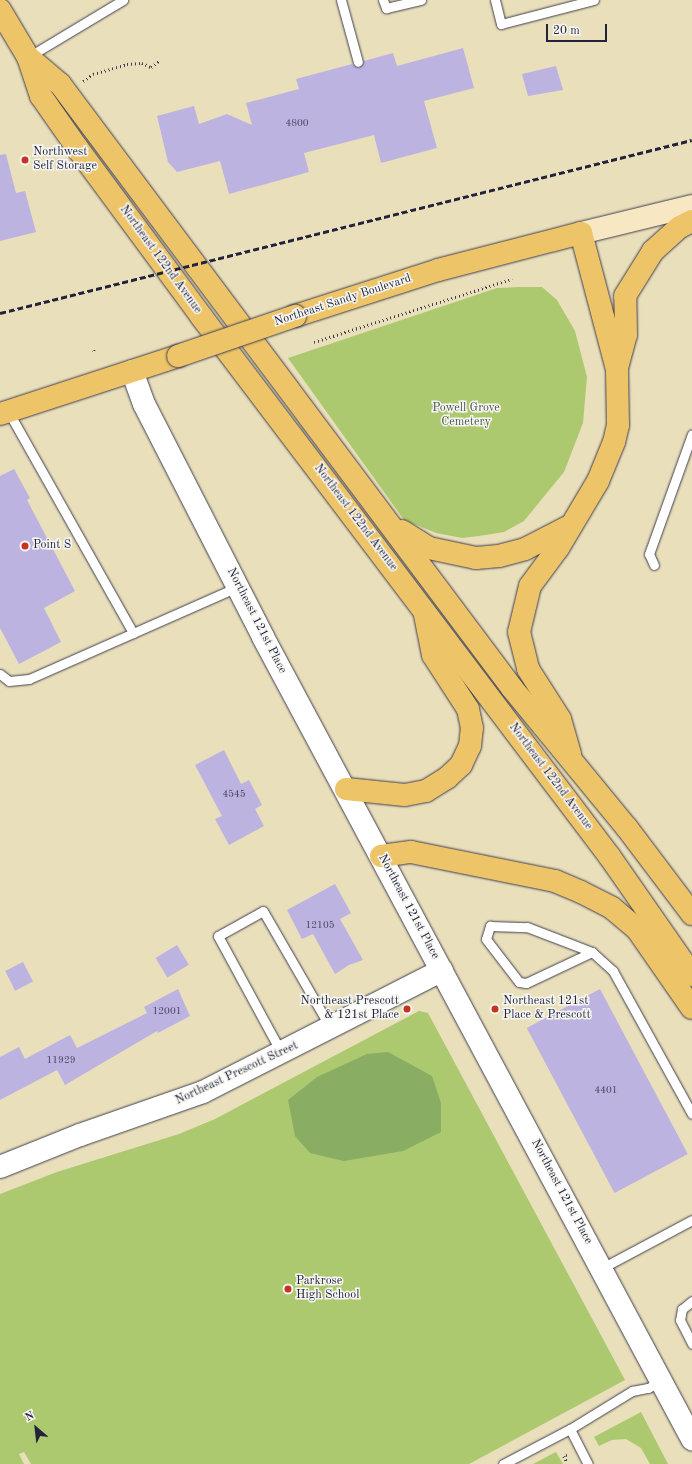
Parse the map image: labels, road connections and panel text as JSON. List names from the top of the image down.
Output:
{
  "streets": {
    "main road": ["Northeast 122nd Avenue", "Northeast Sandy Boulevard"],
    "street": ["Northeast 121st Place", "Northeast Prescott Street"]
  },
  "crossings": [
    ["Northeast Sandy Boulevard", "Northeast 121st Place"],
    ["Northeast 121st Place", "Northeast Prescott Street"]
  ],
  "parks": ["Powell Grove Cemetery"],
  "places": [
    "Northwest Self Storage",
    "Point S",
    "Northeast Prescott & 121st Place",
    "Northeast 121st Place & Prescott",
    "Parkrose High School"
  ],
  "house_numbers": [
    "4800",
    "4545",
    "12105",
    "12001",
    "11929",
    "4401"
  ],
  "scale_bar": "20 m",
  "north": "top left"
}
